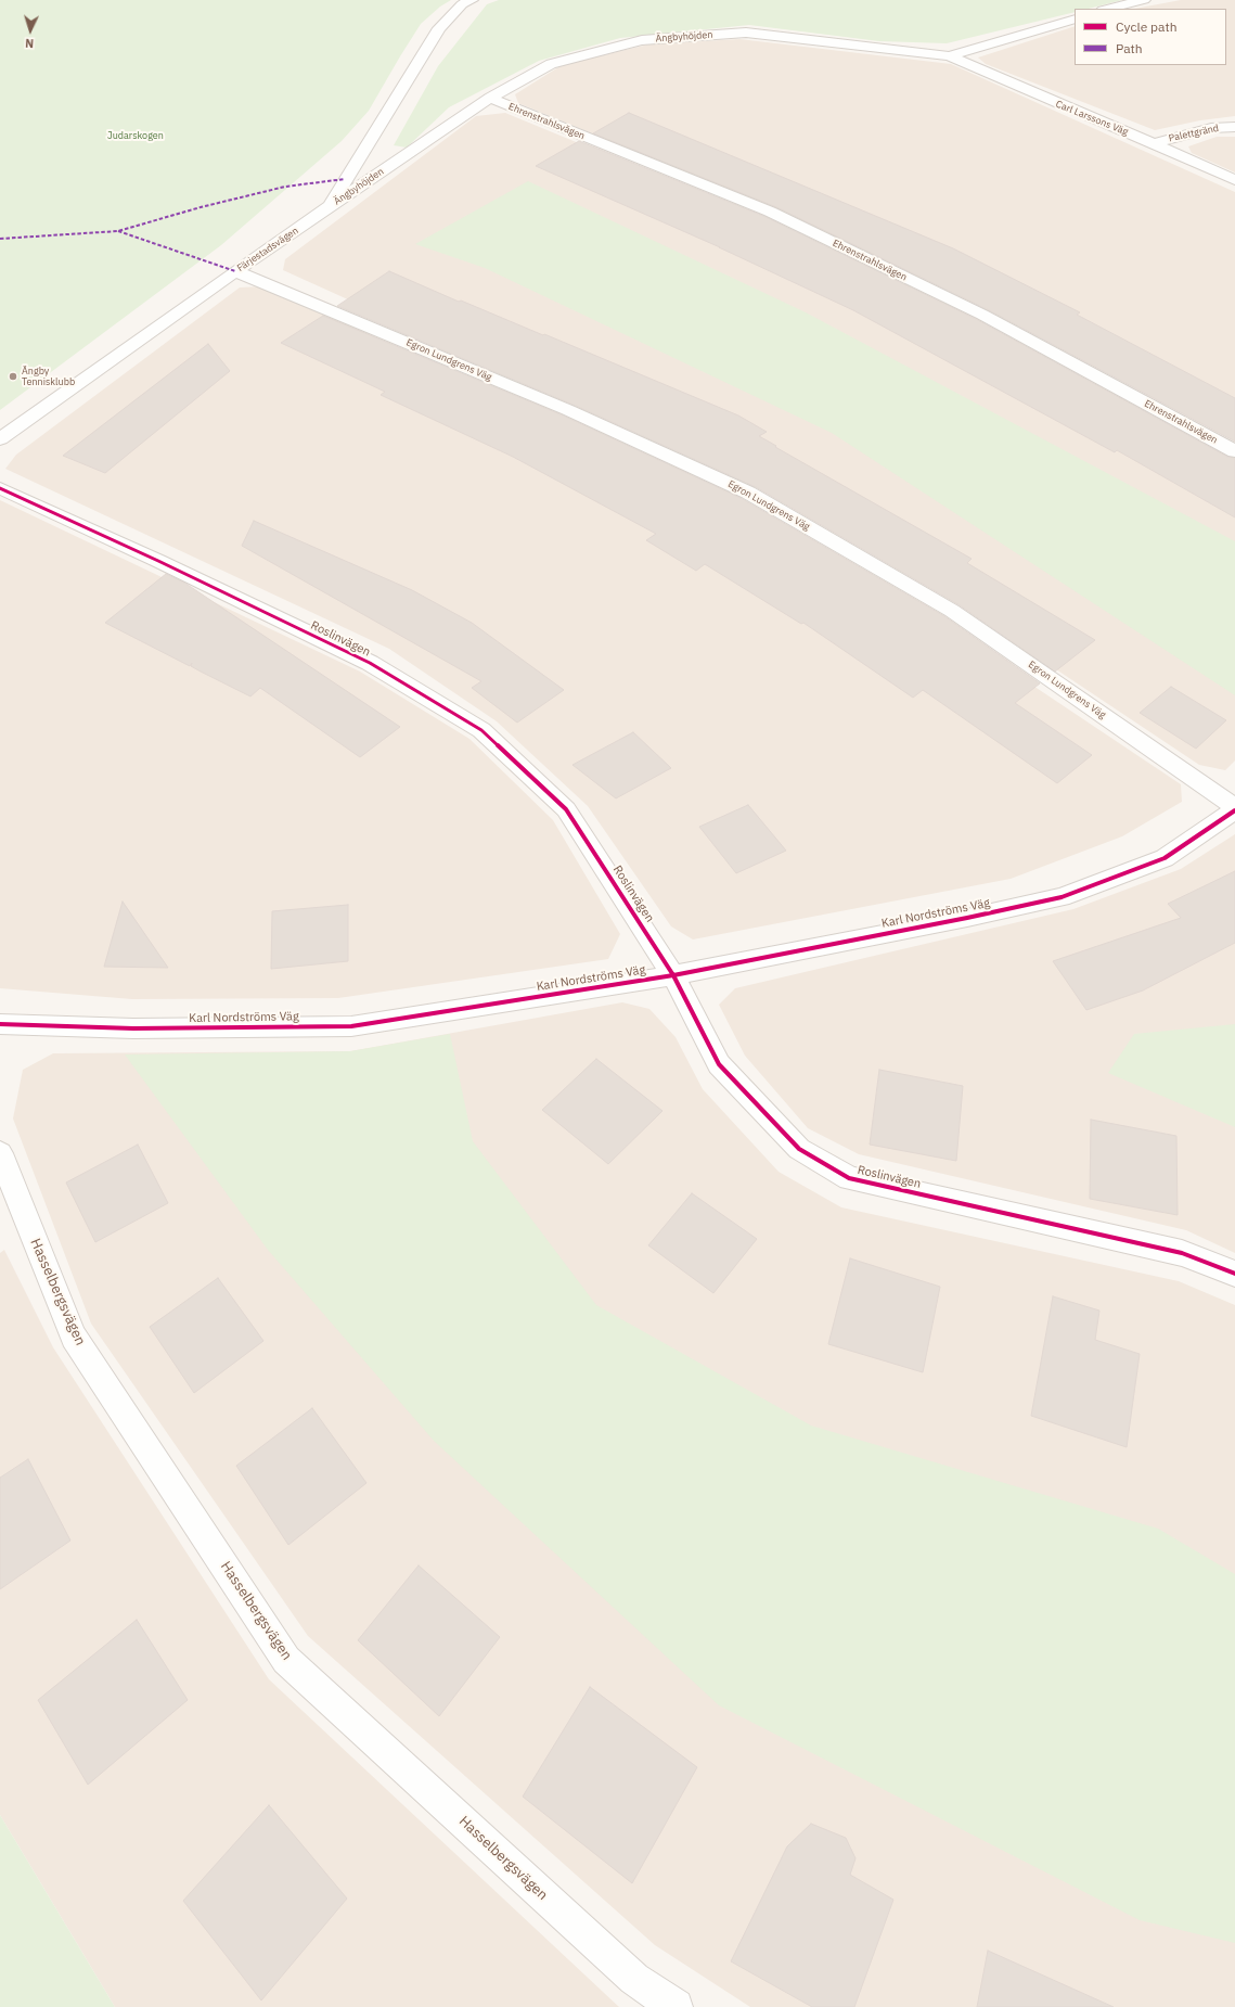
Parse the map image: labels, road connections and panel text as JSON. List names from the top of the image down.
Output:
{
  "streets": {
    "street": [
      "Ängbyhöjden",
      "Carl Larssons Väg",
      "Ehrenstrahlsvägen",
      "Palettgränd",
      "Färjestadsvägen",
      "Egron Lundgrens Väg",
      "Roslinvägen",
      "Karl Nordströms Väg",
      "Hasselbergsvägen"
    ]
  },
  "crossings": [
    ["Ängbyhöjden", "Carl Larssons Väg"],
    ["Ängbyhöjden", "Ehrenstrahlsvägen"],
    ["Ängbyhöjden", "Färjestadsvägen"],
    ["Carl Larssons Väg", "Palettgränd"],
    ["Färjestadsvägen", "Egron Lundgrens Väg"],
    ["Roslinvägen", "Karl Nordströms Väg"]
  ],
  "parks": ["Judarskogen"],
  "places": ["Ängby Tennisklubb"],
  "legend": ["Cycle path", "Path"],
  "north": "bottom"
}
